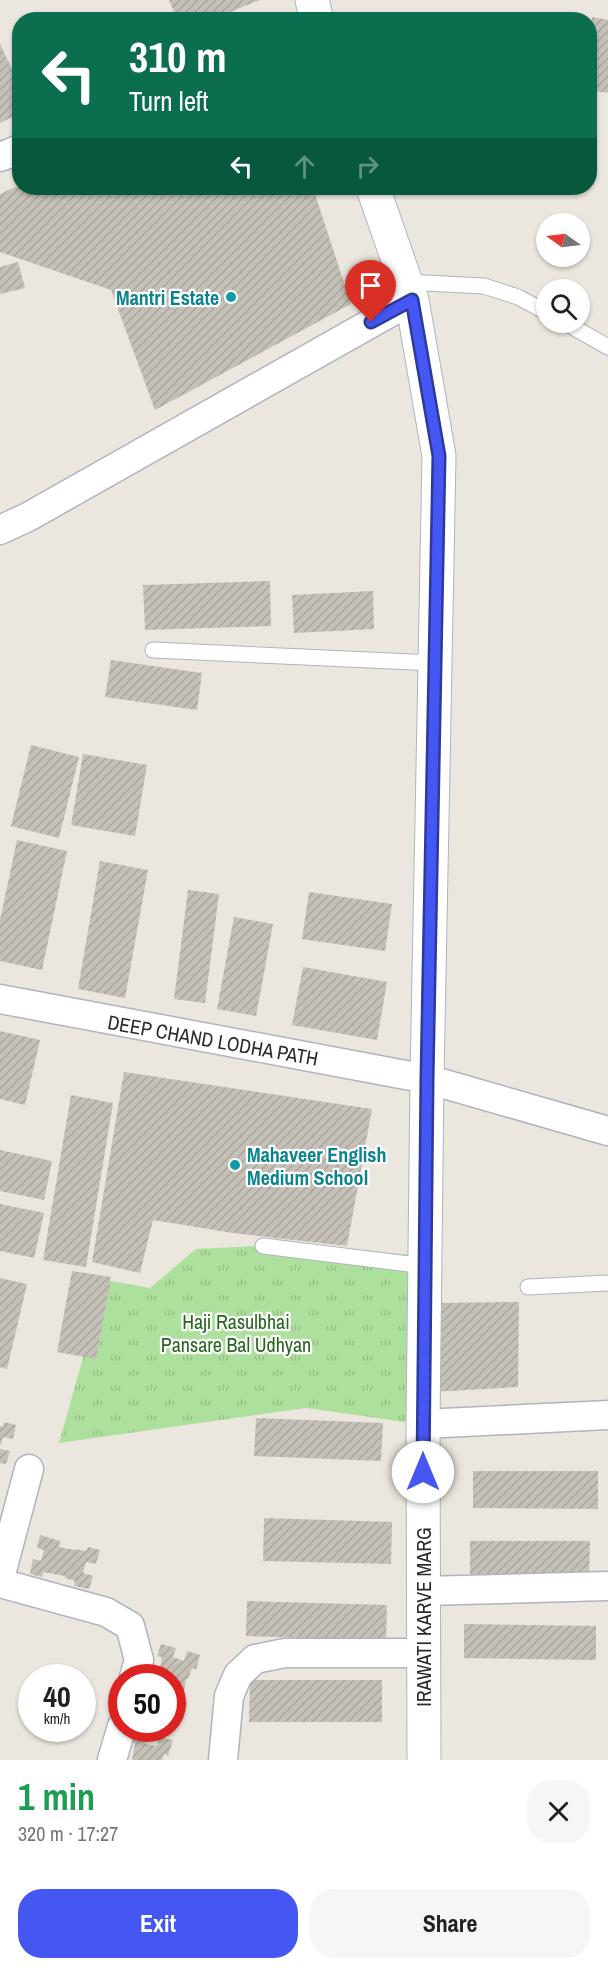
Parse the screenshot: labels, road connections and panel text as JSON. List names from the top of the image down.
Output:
{
  "streets": {
    "main road": ["IRAWATI KARVE MARG"],
    "street": ["DEEP CHAND LODHA PATH"]
  },
  "crossings": [
    ["DEEP CHAND LODHA PATH", "IRAWATI KARVE MARG"]
  ],
  "parks": ["Haji Rasulbhai Pansare Bal Udhyan"],
  "places": ["Mantri Estate", "Mahaveer English Medium School"],
  "north": "left",
  "page": {
    "turn": ["310 m", "Turn left"],
    "speed": "40 km/h",
    "limit": "50",
    "heading": ["1 min", "320 m · 17:27"],
    "buttons": ["Exit", "Share"]
  }
}
